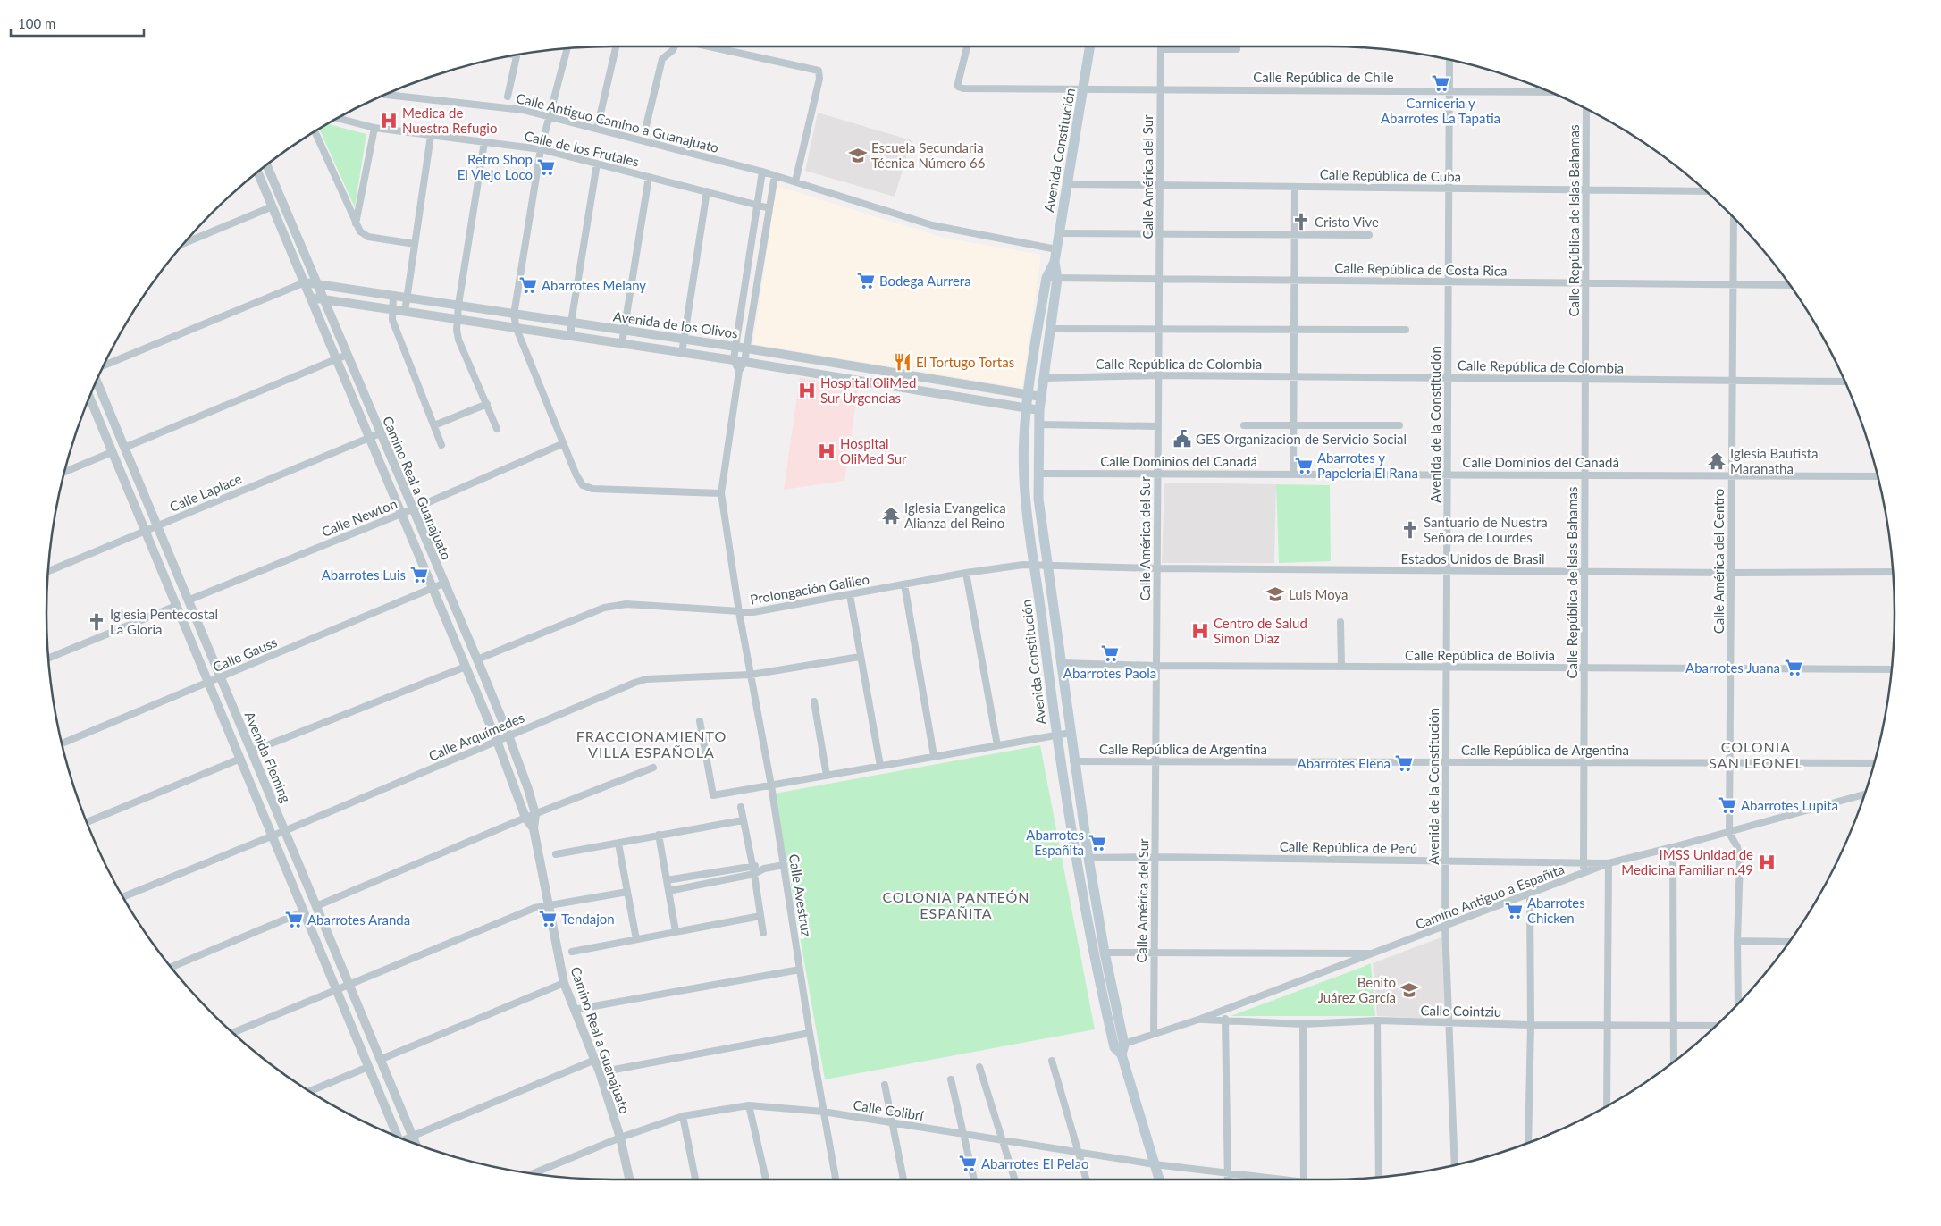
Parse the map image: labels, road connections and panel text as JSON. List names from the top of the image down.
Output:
{
  "streets": {
    "main road": ["Avenida Constitución"],
    "street": [
      "Calle República de Chile",
      "Calle Antiguo Camino a Guanajuato",
      "Calle de los Frutales",
      "Calle República de Cuba",
      "Calle América del Sur",
      "Calle República de Islas Bahamas",
      "Calle República de Costa Rica",
      "Avenida de los Olivos",
      "Calle República de Colombia",
      "Avenida de la Constitución",
      "Calle Dominios del Canadá",
      "Camino Real a Guanajuato",
      "Calle Laplace",
      "Calle Newton",
      "Estados Unidos de Brasil",
      "Calle América del Centro",
      "Prolongación Galileo",
      "Calle Gauss",
      "Calle República de Bolivia",
      "Calle Arquímedes",
      "Calle República de Argentina",
      "Avenida Fleming",
      "Calle República de Perú",
      "Calle Avestruz",
      "Camino Antiguo a Españita",
      "Calle Cointziu",
      "Calle Colibrí"
    ]
  },
  "crossings": [
    ["Calle República de Chile", "Avenida Constitución"],
    ["Calle República de Chile", "Calle América del Sur"],
    ["Calle República de Chile", "Avenida de la Constitución"],
    ["Calle Antiguo Camino a Guanajuato", "Avenida Constitución"],
    ["Avenida Constitución", "Calle República de Cuba"],
    ["Avenida Constitución", "Calle República de Costa Rica"],
    ["Avenida Constitución", "Avenida de los Olivos"],
    ["Avenida Constitución", "Calle República de Colombia"],
    ["Avenida Constitución", "Calle Dominios del Canadá"],
    ["Avenida Constitución", "Estados Unidos de Brasil"],
    ["Avenida Constitución", "Prolongación Galileo"],
    ["Avenida Constitución", "Calle República de Bolivia"],
    ["Avenida Constitución", "Calle República de Argentina"],
    ["Avenida Constitución", "Calle República de Perú"],
    ["Avenida Constitución", "Camino Antiguo a Españita"],
    ["Avenida Constitución", "Calle Colibrí"],
    ["Calle República de Cuba", "Calle América del Sur"],
    ["Calle República de Cuba", "Calle República de Islas Bahamas"],
    ["Calle República de Cuba", "Avenida de la Constitución"],
    ["Calle América del Sur", "Calle República de Costa Rica"],
    ["Calle América del Sur", "Calle República de Colombia"],
    ["Calle América del Sur", "Calle Dominios del Canadá"],
    ["Calle América del Sur", "Estados Unidos de Brasil"],
    ["Calle América del Sur", "Calle República de Bolivia"],
    ["Calle América del Sur", "Calle República de Argentina"],
    ["Calle América del Sur", "Calle República de Perú"],
    ["Calle América del Sur", "Camino Antiguo a Españita"],
    ["Calle República de Islas Bahamas", "Calle República de Costa Rica"],
    ["Calle República de Islas Bahamas", "Calle República de Colombia"],
    ["Calle República de Islas Bahamas", "Calle Dominios del Canadá"],
    ["Calle República de Islas Bahamas", "Estados Unidos de Brasil"],
    ["Calle República de Islas Bahamas", "Calle República de Bolivia"],
    ["Calle República de Islas Bahamas", "Calle República de Argentina"],
    ["Calle República de Islas Bahamas", "Calle República de Perú"],
    ["Calle República de Islas Bahamas", "Camino Antiguo a Españita"],
    ["Calle República de Costa Rica", "Avenida de la Constitución"],
    ["Calle República de Costa Rica", "Calle América del Centro"],
    ["Avenida de los Olivos", "Camino Real a Guanajuato"],
    ["Calle República de Colombia", "Avenida de la Constitución"],
    ["Calle República de Colombia", "Calle América del Centro"],
    ["Avenida de la Constitución", "Calle Dominios del Canadá"],
    ["Avenida de la Constitución", "Estados Unidos de Brasil"],
    ["Avenida de la Constitución", "Calle República de Bolivia"],
    ["Avenida de la Constitución", "Calle República de Argentina"],
    ["Avenida de la Constitución", "Calle República de Perú"],
    ["Avenida de la Constitución", "Camino Antiguo a Españita"],
    ["Avenida de la Constitución", "Calle Cointziu"],
    ["Calle Dominios del Canadá", "Calle América del Centro"],
    ["Camino Real a Guanajuato", "Calle Laplace"],
    ["Camino Real a Guanajuato", "Calle Newton"],
    ["Camino Real a Guanajuato", "Prolongación Galileo"],
    ["Camino Real a Guanajuato", "Calle Gauss"],
    ["Camino Real a Guanajuato", "Calle Arquímedes"],
    ["Camino Real a Guanajuato", "Calle Colibrí"],
    ["Calle Laplace", "Avenida Fleming"],
    ["Calle Newton", "Avenida Fleming"],
    ["Estados Unidos de Brasil", "Calle América del Centro"],
    ["Estados Unidos de Brasil", "Prolongación Galileo"],
    ["Calle América del Centro", "Calle República de Bolivia"],
    ["Calle América del Centro", "Calle República de Argentina"],
    ["Calle América del Centro", "Camino Antiguo a Españita"],
    ["Prolongación Galileo", "Calle Avestruz"],
    ["Calle Gauss", "Avenida Fleming"],
    ["Calle Arquímedes", "Avenida Fleming"],
    ["Calle Arquímedes", "Calle Avestruz"],
    ["Calle República de Perú", "Camino Antiguo a Españita"],
    ["Calle Avestruz", "Calle Colibrí"],
    ["Camino Antiguo a Españita", "Calle Cointziu"]
  ],
  "districts": ["FRACCIONAMIENTO VILLA ESPAÑOLA", "COLONIA SAN LEONEL", "COLONIA PANTEÓN ESPAÑITA"],
  "places": {
    "supermarket": [
      "Carniceria y Abarrotes La Tapatia",
      "Retro Shop El Viejo Loco",
      "Bodega Aurrera",
      "Abarrotes Melany",
      "Abarrotes y Papeleria El Rana",
      "Abarrotes Luis",
      "Abarrotes Paola",
      "Abarrotes Juana",
      "Abarrotes Elena",
      "Abarrotes Lupita",
      "Abarrotes Españita",
      "Abarrotes Chicken",
      "Tendajon",
      "Abarrotes Aranda",
      "Abarrotes El Pelao"
    ],
    "hospital": [
      "Medica de Nuestra Refugio",
      "Hospital OliMed Sur Urgencias",
      "Hospital OliMed Sur",
      "Centro de Salud Simon Diaz",
      "IMSS Unidad de Medicina Familiar n.49"
    ],
    "school or university": ["Escuela Secundaria Técnica Número 66", "Luis Moya", "Benito Juárez García"],
    "church": ["Cristo Vive", "Santuario de Nuestra Señora de Lourdes", "Iglesia Pentecostal La Gloria"],
    "restaurant": ["El Tortugo Tortas"],
    "public building": ["GES Organizacion de Servicio Social"],
    "temple": ["Iglesia Bautista Maranatha", "Iglesia Evangelica Alianza del Reino"]
  },
  "scale_bar": "100 m"
}
